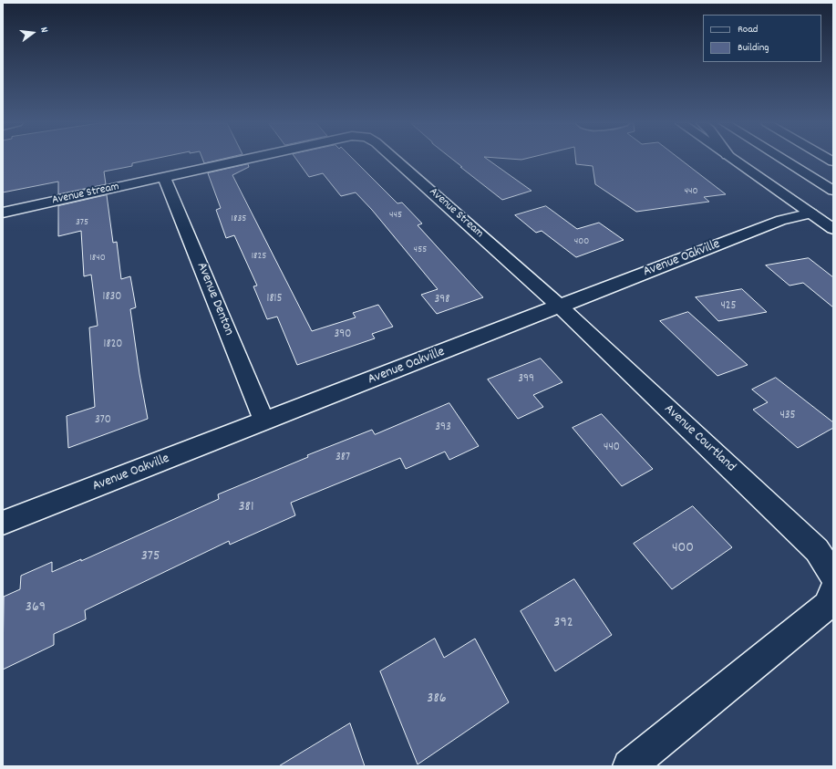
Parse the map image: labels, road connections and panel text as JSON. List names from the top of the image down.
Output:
{
  "streets": {
    "main road": [
      "Avenue Stream",
      "Avenue Oakville",
      "Avenue Denton",
      "Avenue Courtland"
    ]
  },
  "crossings": [
    ["Avenue Stream", "Avenue Oakville"],
    ["Avenue Stream", "Avenue Denton"],
    ["Avenue Stream", "Avenue Courtland"],
    ["Avenue Oakville", "Avenue Denton"],
    ["Avenue Oakville", "Avenue Courtland"]
  ],
  "house_numbers": [
    "440",
    "445",
    "1835",
    "375",
    "400",
    "455",
    "1825",
    "1840",
    "1830",
    "1815",
    "398",
    "425",
    "390",
    "1820",
    "399",
    "435",
    "370",
    "393",
    "440",
    "387",
    "381",
    "400",
    "375",
    "369",
    "392",
    "386"
  ],
  "legend": ["Road", "Building"],
  "north": "right"
}
